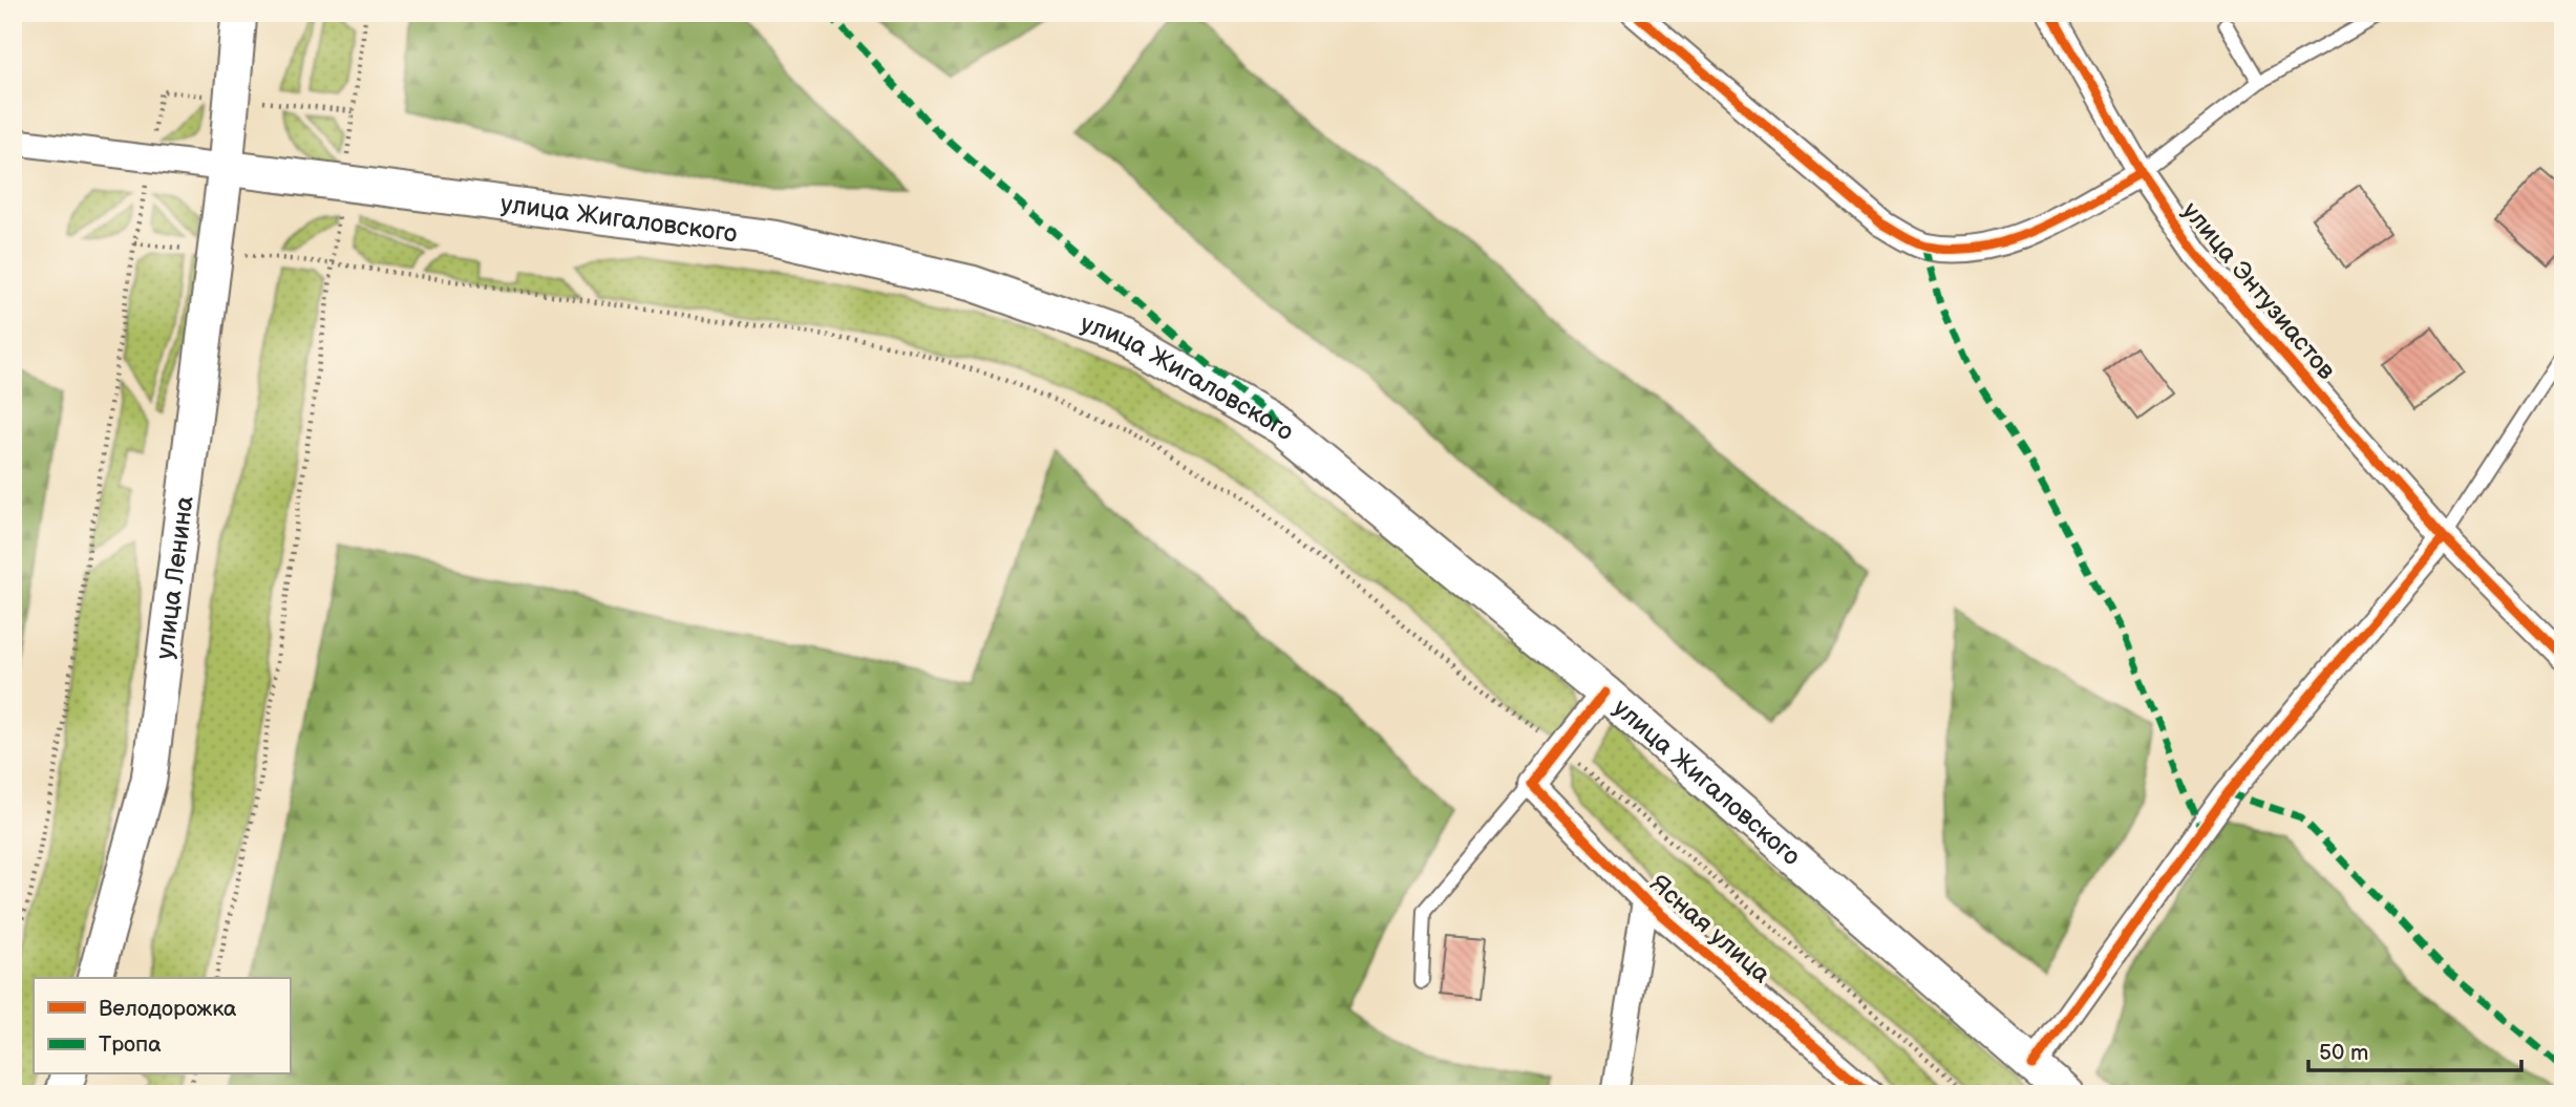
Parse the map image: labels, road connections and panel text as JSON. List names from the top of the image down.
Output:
{
  "streets": {
    "main road": ["улица Жигаловского", "улица Ленина"],
    "street": ["улица Энтузиастов", "Ясная улица"]
  },
  "crossings": [
    ["улица Жигаловского", "улица Ленина"]
  ],
  "legend": ["Велодорожка", "Тропа"],
  "scale_bar": "50 m"
}
